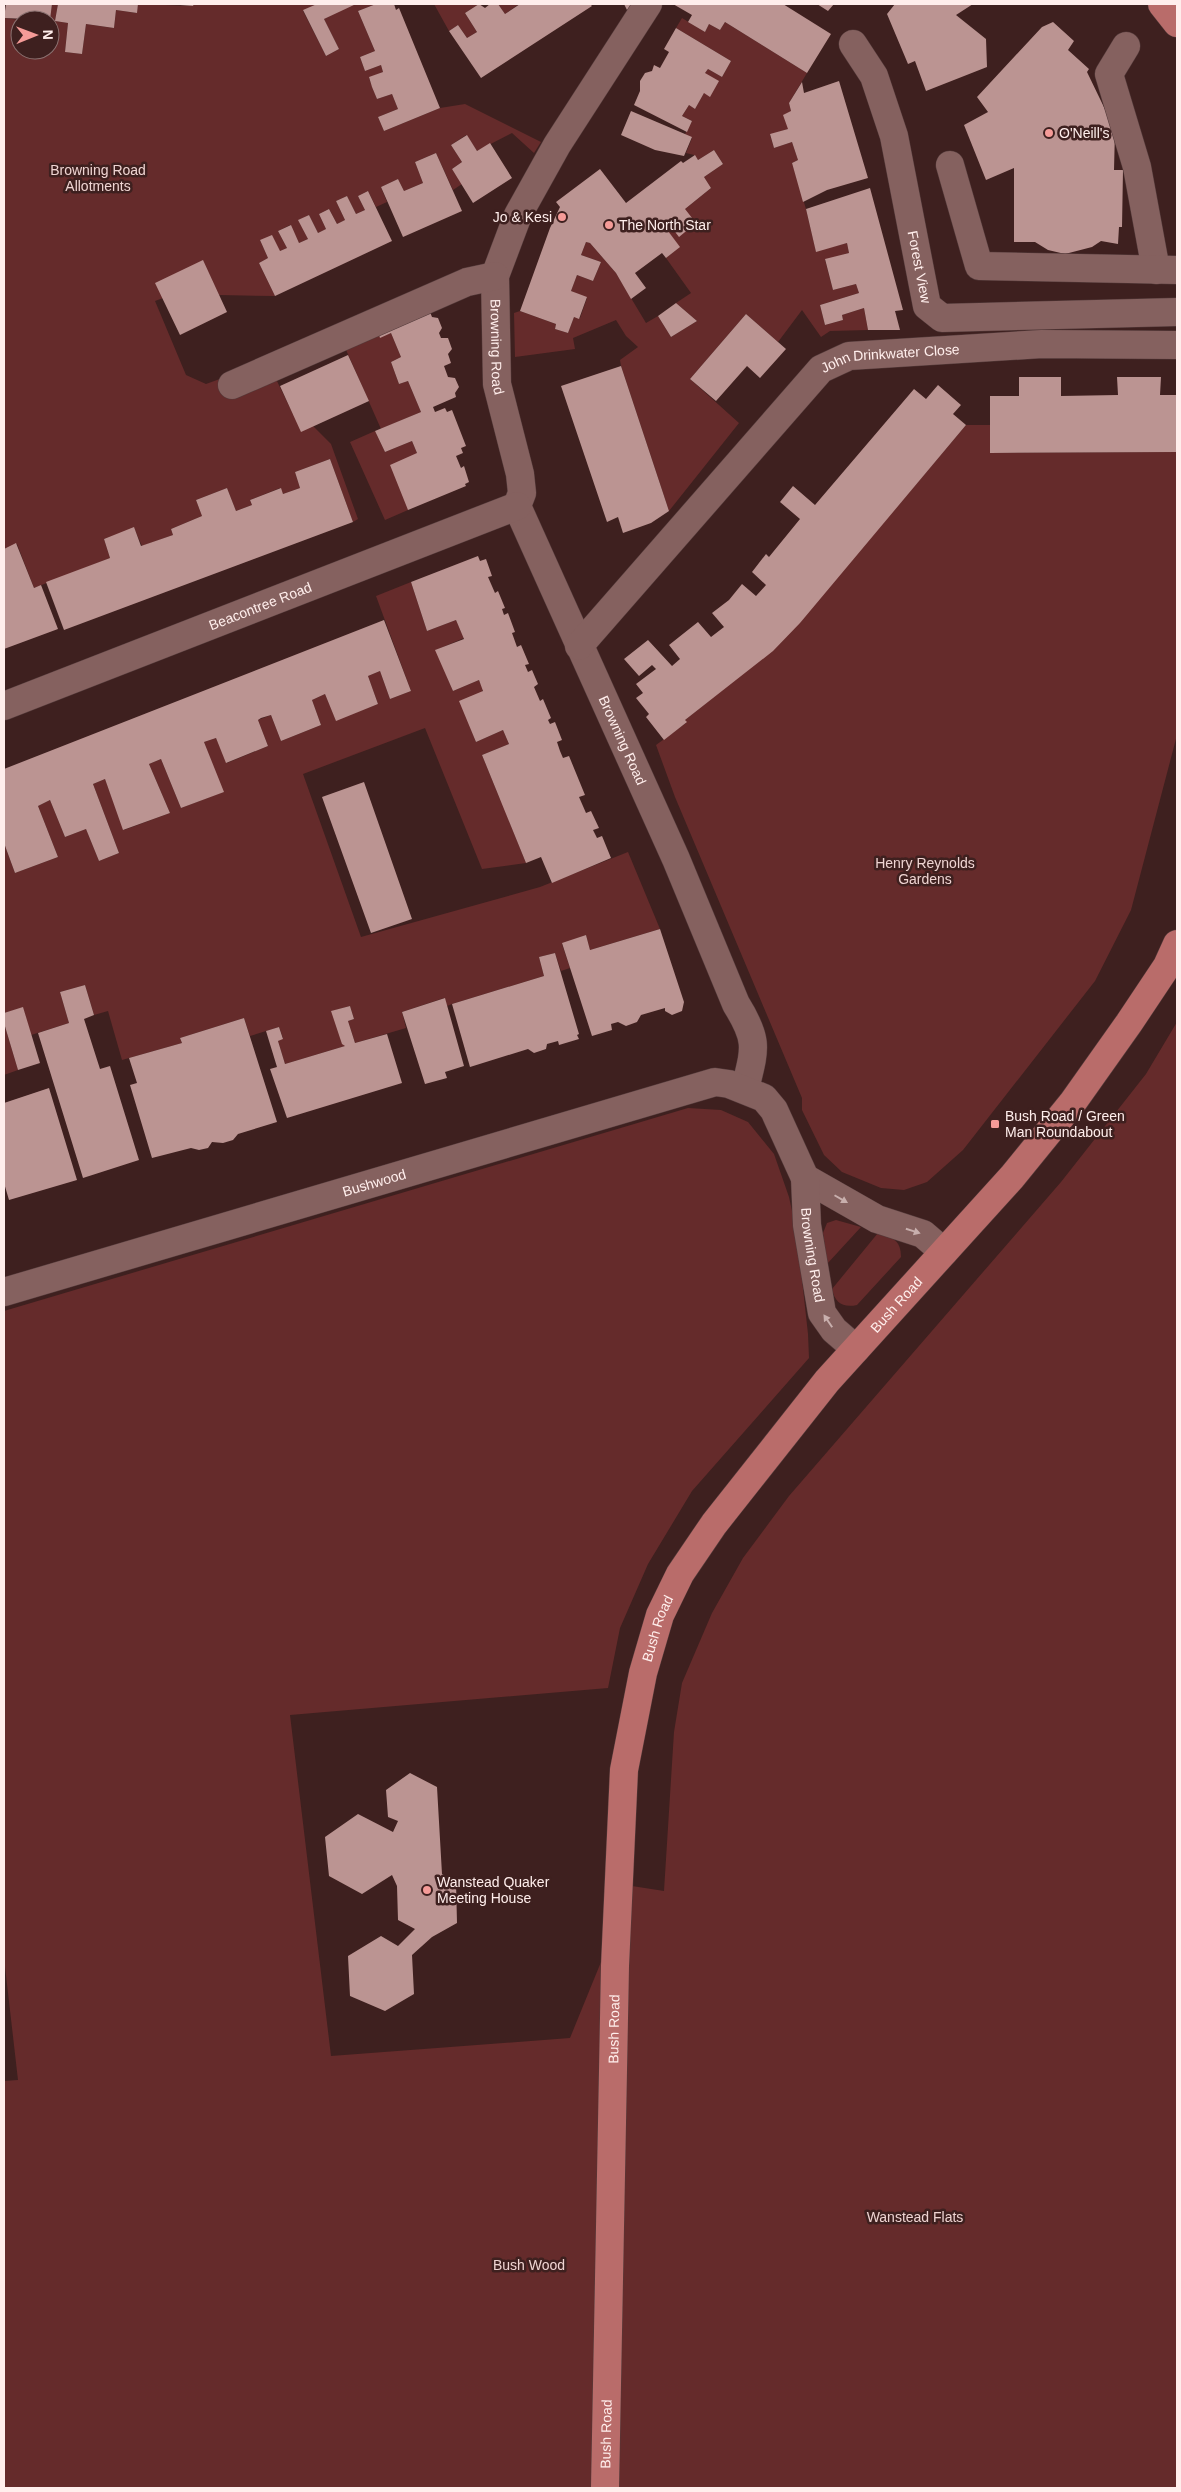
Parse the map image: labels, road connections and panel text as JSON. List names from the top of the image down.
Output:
{
  "streets": {
    "main road": ["Bush Road"],
    "street": [
      "Forest View",
      "Browning Road",
      "John Drinkwater Close",
      "Beacontree Road",
      "Bushwood"
    ]
  },
  "crossings": [
    ["Browning Road", "John Drinkwater Close"],
    ["Browning Road", "Beacontree Road"],
    ["Browning Road", "Bushwood"],
    ["Browning Road", "Bush Road"]
  ],
  "parks": [
    "Browning Road Allotments",
    "Henry Reynolds Gardens",
    "Wanstead Flats",
    "Bush Wood"
  ],
  "places": {
    "other": [
      "O'Neill's",
      "Jo & Kesi",
      "The North Star",
      "Wanstead Quaker Meeting House"
    ],
    "transit": ["Bush Road / Green Man Roundabout"]
  },
  "north": "right"
}
